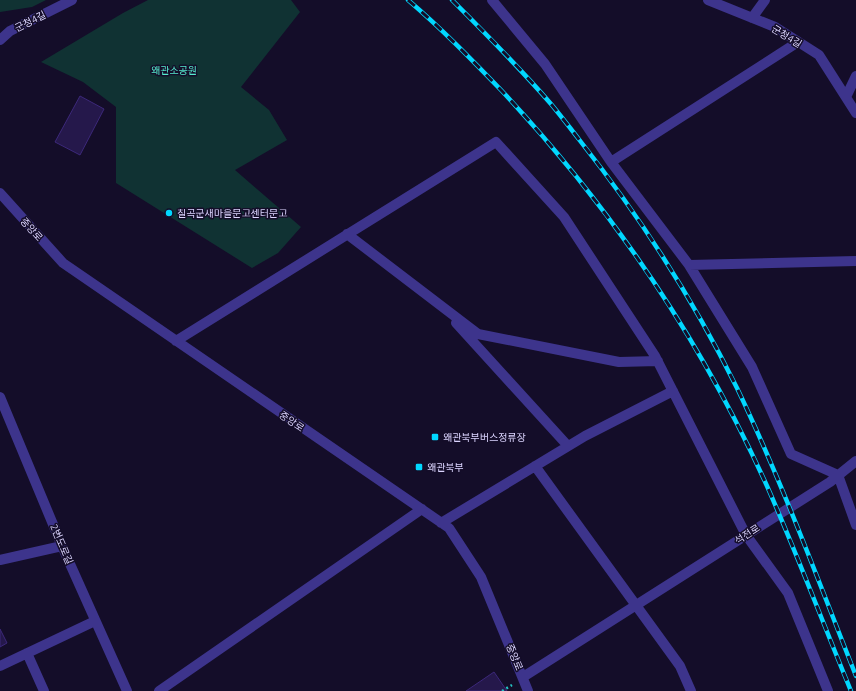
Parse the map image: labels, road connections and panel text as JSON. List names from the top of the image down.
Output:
{
  "streets": {
    "street": [
      "군청4길",
      "중앙로",
      "석전로",
      "2번도로길"
    ]
  },
  "crossings": [
    ["중앙로", "석전로"]
  ],
  "parks": ["왜관소공원"],
  "places": {
    "other": ["칠곡군새마을문고센터문고"],
    "transit": ["왜관북부버스정류장", "왜관북부"]
  }
}
